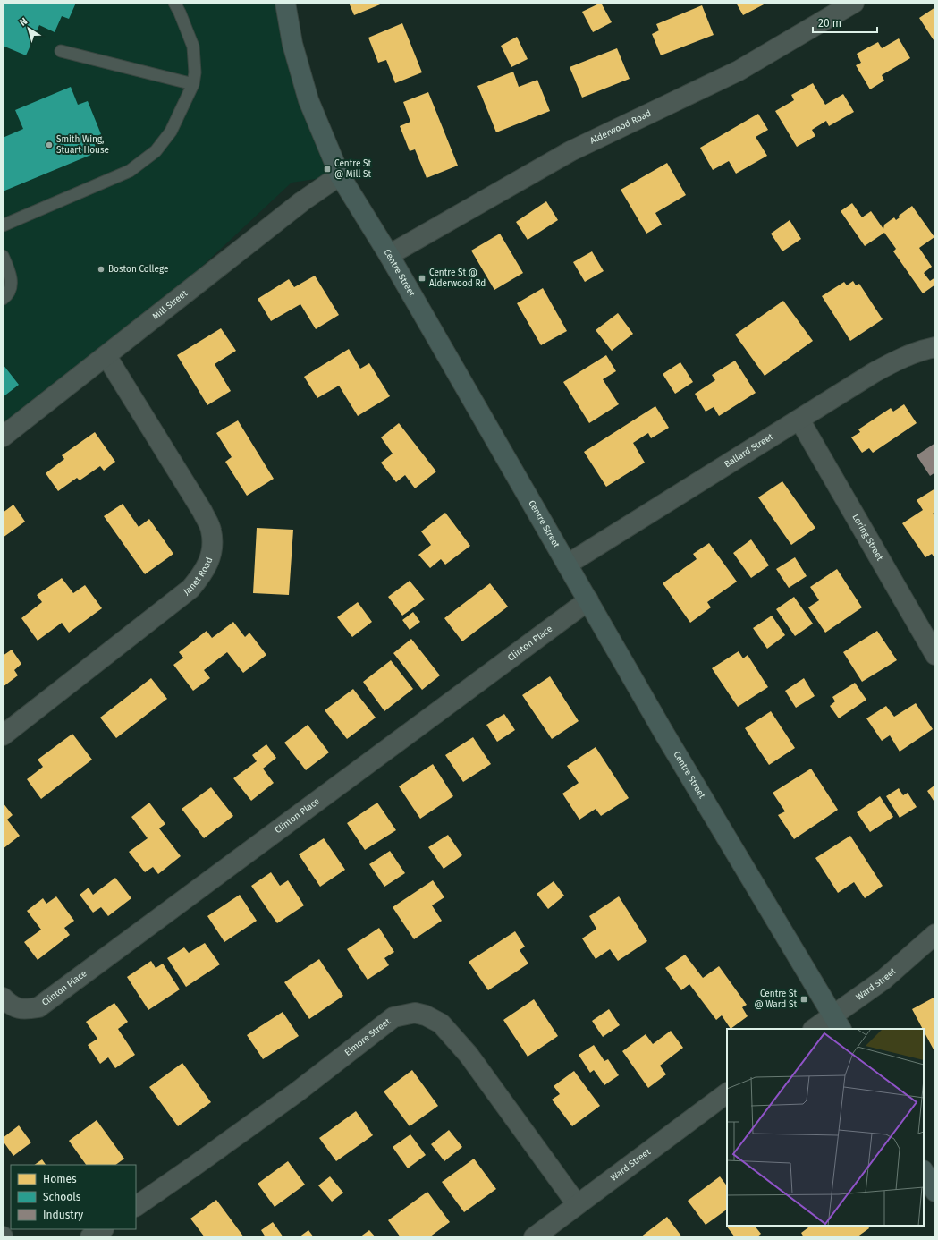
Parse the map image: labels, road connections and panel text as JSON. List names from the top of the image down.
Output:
{
  "streets": {
    "main road": ["Centre Street"],
    "street": [
      "Alderwood Road",
      "Mill Street",
      "Ballard Street",
      "Loring Street",
      "Janet Road",
      "Clinton Place",
      "Ward Street",
      "Elmore Street"
    ]
  },
  "crossings": [
    ["Alderwood Road", "Centre Street"],
    ["Centre Street", "Mill Street"],
    ["Centre Street", "Ballard Street"],
    ["Centre Street", "Clinton Place"],
    ["Centre Street", "Ward Street"],
    ["Mill Street", "Janet Road"],
    ["Ballard Street", "Loring Street"],
    ["Ward Street", "Elmore Street"]
  ],
  "places": {
    "other": ["Smith Wing, Stuart House", "Boston College"],
    "transit": ["Centre St @ Mill St", "Centre St @ Alderwood Rd", "Centre St @ Ward St"]
  },
  "legend": ["Homes", "Schools", "Industry"],
  "scale_bar": "20 m",
  "north": "top left"
}
